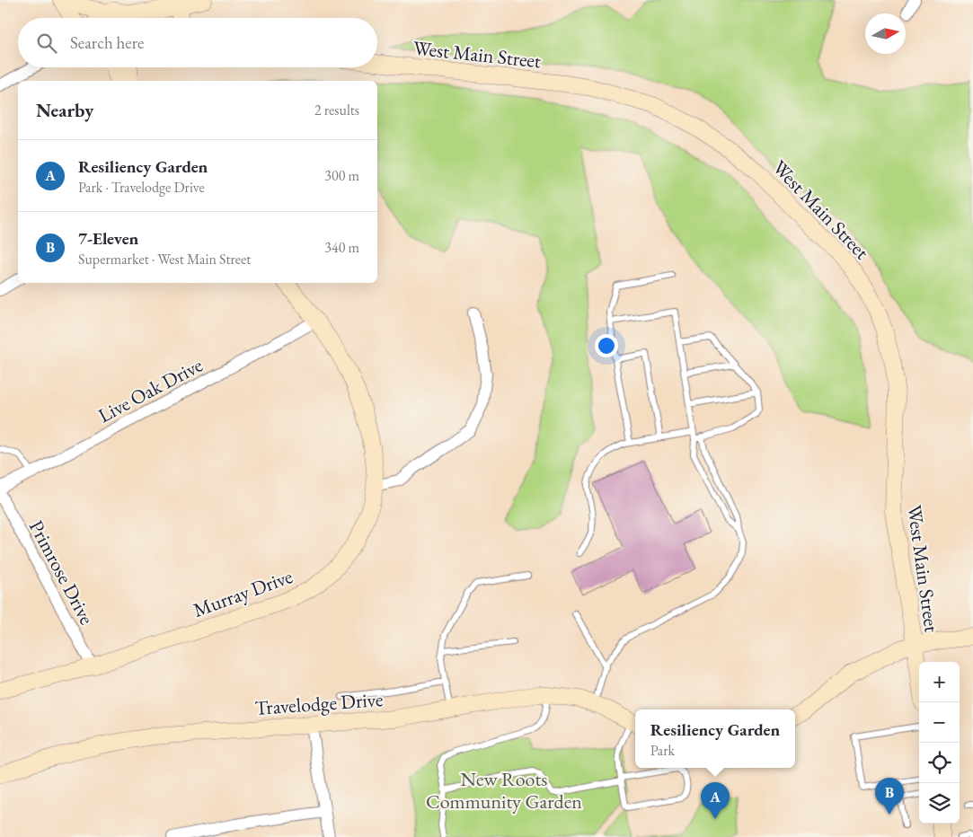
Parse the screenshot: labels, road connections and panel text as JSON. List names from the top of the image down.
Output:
{
  "streets": {
    "street": [
      "West Main Street",
      "Live Oak Drive",
      "Primrose Drive",
      "Murray Drive",
      "Travelodge Drive"
    ]
  },
  "crossings": [
    ["Live Oak Drive", "Murray Drive"],
    ["Primrose Drive", "Murray Drive"]
  ],
  "parks": ["New Roots Community Garden"],
  "north": "right",
  "page": {
    "search": "Search here",
    "heading": ["Nearby", "2 results"],
    "list": [
      {
        "mark": "A",
        "name": "Resiliency Garden",
        "note": "Park · Travelodge Drive",
        "value": "300 m"
      },
      {
        "mark": "B",
        "name": "7-Eleven",
        "note": "Supermarket · West Main Street",
        "value": "340 m"
      }
    ],
    "map_buttons": ["+", "−"],
    "popup": ["Resiliency Garden", "Park"],
    "pins": ["B", "A"]
  }
}
